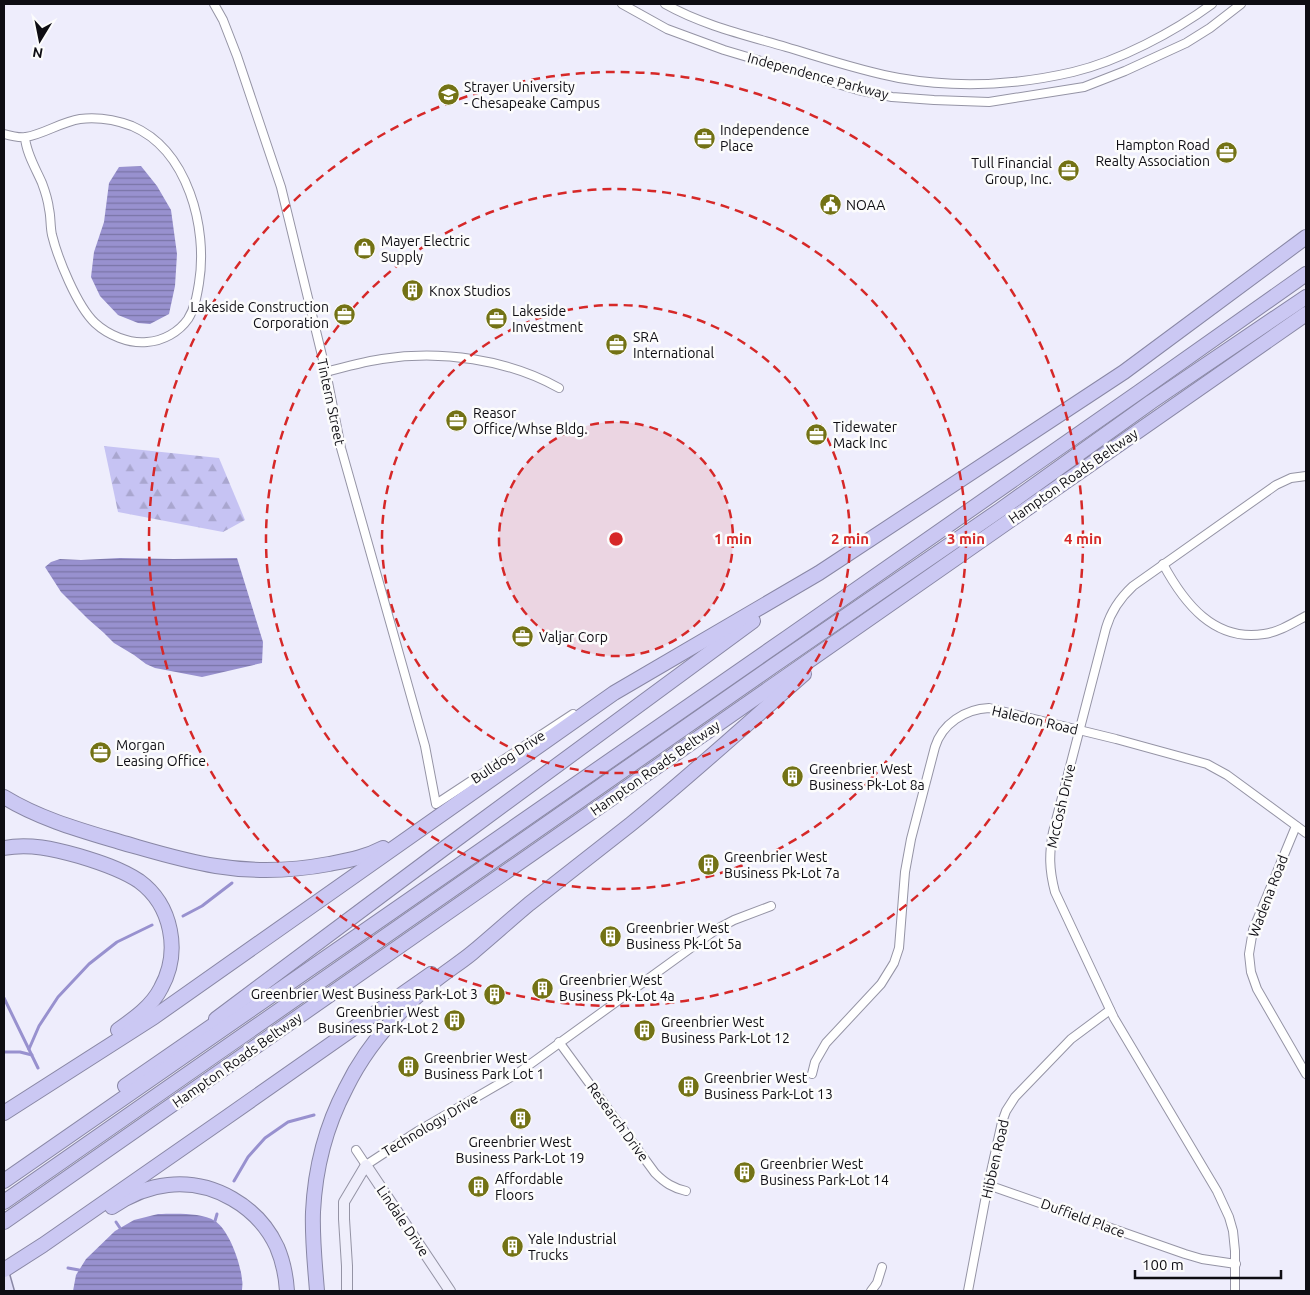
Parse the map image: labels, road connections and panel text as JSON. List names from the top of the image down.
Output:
{
  "streets": {
    "highway": ["Hampton Roads Beltway"],
    "street": [
      "Independence Parkway",
      "Tintern Street",
      "Haledon Road",
      "Bulldog Drive",
      "McCosh Drive",
      "Wadena Road",
      "Research Drive",
      "Technology Drive",
      "Hibben Road",
      "Duffield Place",
      "Lindale Drive"
    ]
  },
  "crossings": [
    ["Tintern Street", "Bulldog Drive"],
    ["Haledon Road", "McCosh Drive"],
    ["Haledon Road", "Wadena Road"],
    ["McCosh Drive", "Hibben Road"],
    ["McCosh Drive", "Duffield Place"],
    ["Research Drive", "Technology Drive"],
    ["Technology Drive", "Lindale Drive"],
    ["Hibben Road", "Duffield Place"]
  ],
  "places": {
    "school or university": ["Strayer University - Chesapeake Campus"],
    "office": [
      "Independence Place",
      "Hampton Road Realty Association",
      "Tull Financial Group, Inc.",
      "Lakeside Construction Corporation",
      "Lakeside Investment",
      "SRA International",
      "Reasor Office/Whse Bldg.",
      "Tidewater Mack Inc",
      "Valjar Corp",
      "Morgan Leasing Office"
    ],
    "public building": ["NOAA"],
    "shop": ["Mayer Electric Supply"],
    "building": [
      "Knox Studios",
      "Greenbrier West Business Pk-Lot 8a",
      "Greenbrier West Business Pk-Lot 7a",
      "Greenbrier West Business Pk-Lot 5a",
      "Greenbrier West Business Pk-Lot 4a",
      "Greenbrier West Business Park-Lot 3",
      "Greenbrier West Business Park-Lot 2",
      "Greenbrier West Business Park-Lot 12",
      "Greenbrier West Business Park Lot 1",
      "Greenbrier West Business Park-Lot 13",
      "Greenbrier West Business Park-Lot 19",
      "Greenbrier West Business Park-Lot 14",
      "Affordable Floors",
      "Yale Industrial Trucks"
    ]
  },
  "scale_bar": "100 m",
  "north": "bottom",
  "rings": [
    "1 min",
    "2 min",
    "3 min",
    "4 min"
  ]
}
